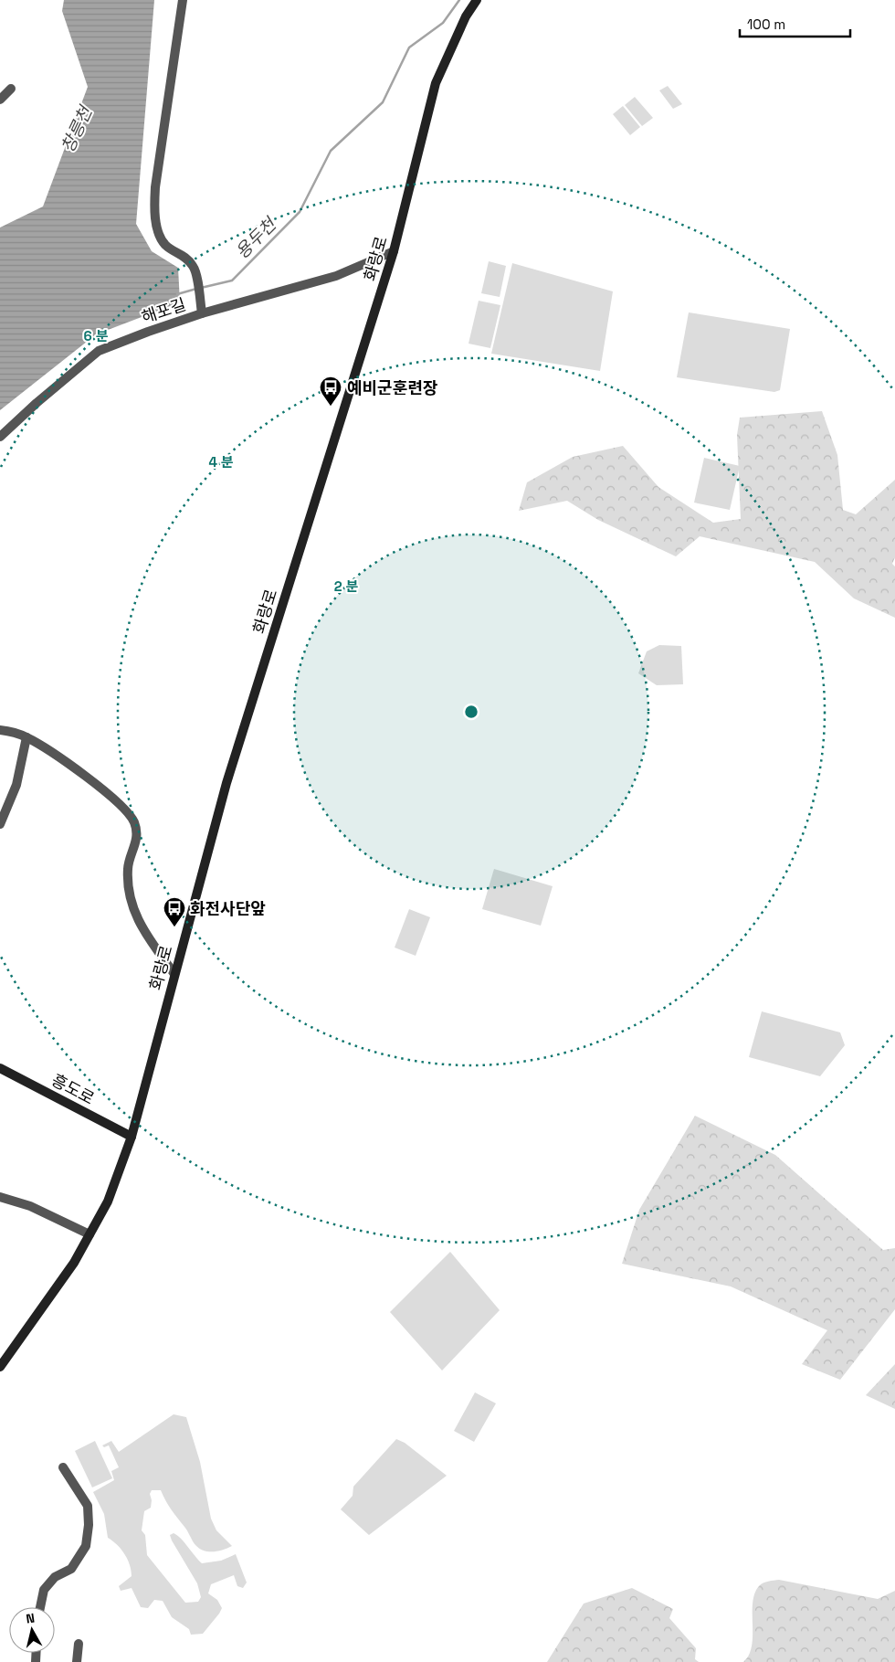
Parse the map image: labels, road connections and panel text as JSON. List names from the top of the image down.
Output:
{
  "streets": {
    "main road": ["화랑로", "흥도로"],
    "street": ["해포길"]
  },
  "crossings": [
    ["화랑로", "흥도로"]
  ],
  "water": ["창릉천", "용두천"],
  "places": {
    "bus stop": ["예비군훈련장", "화전사단앞"]
  },
  "scale_bar": "100 m",
  "north": "top",
  "rings": ["6 분", "4 분", "2 분"]
}
